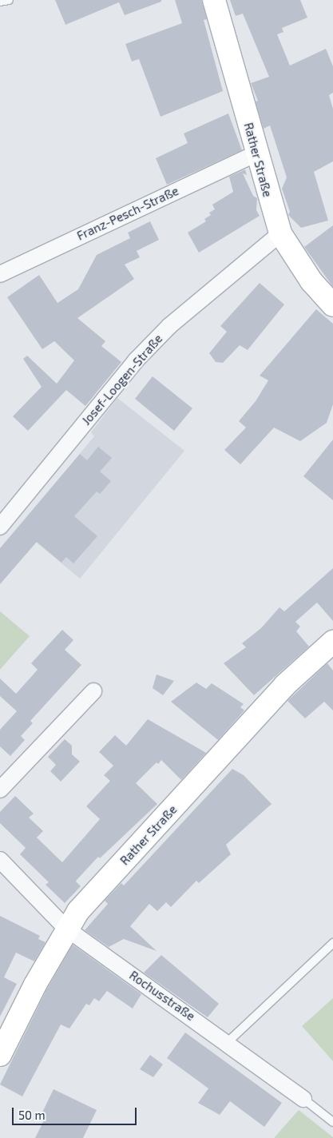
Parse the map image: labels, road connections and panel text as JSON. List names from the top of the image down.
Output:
{
  "streets": {
    "main road": ["Rather Straße"],
    "street": ["Franz-Pesch-Straße", "Josef-Loogen-Straße", "Rochusstraße"]
  },
  "crossings": [
    ["Rather Straße", "Franz-Pesch-Straße"],
    ["Rather Straße", "Josef-Loogen-Straße"],
    ["Rather Straße", "Rochusstraße"]
  ],
  "scale_bar": "50 m"
}
